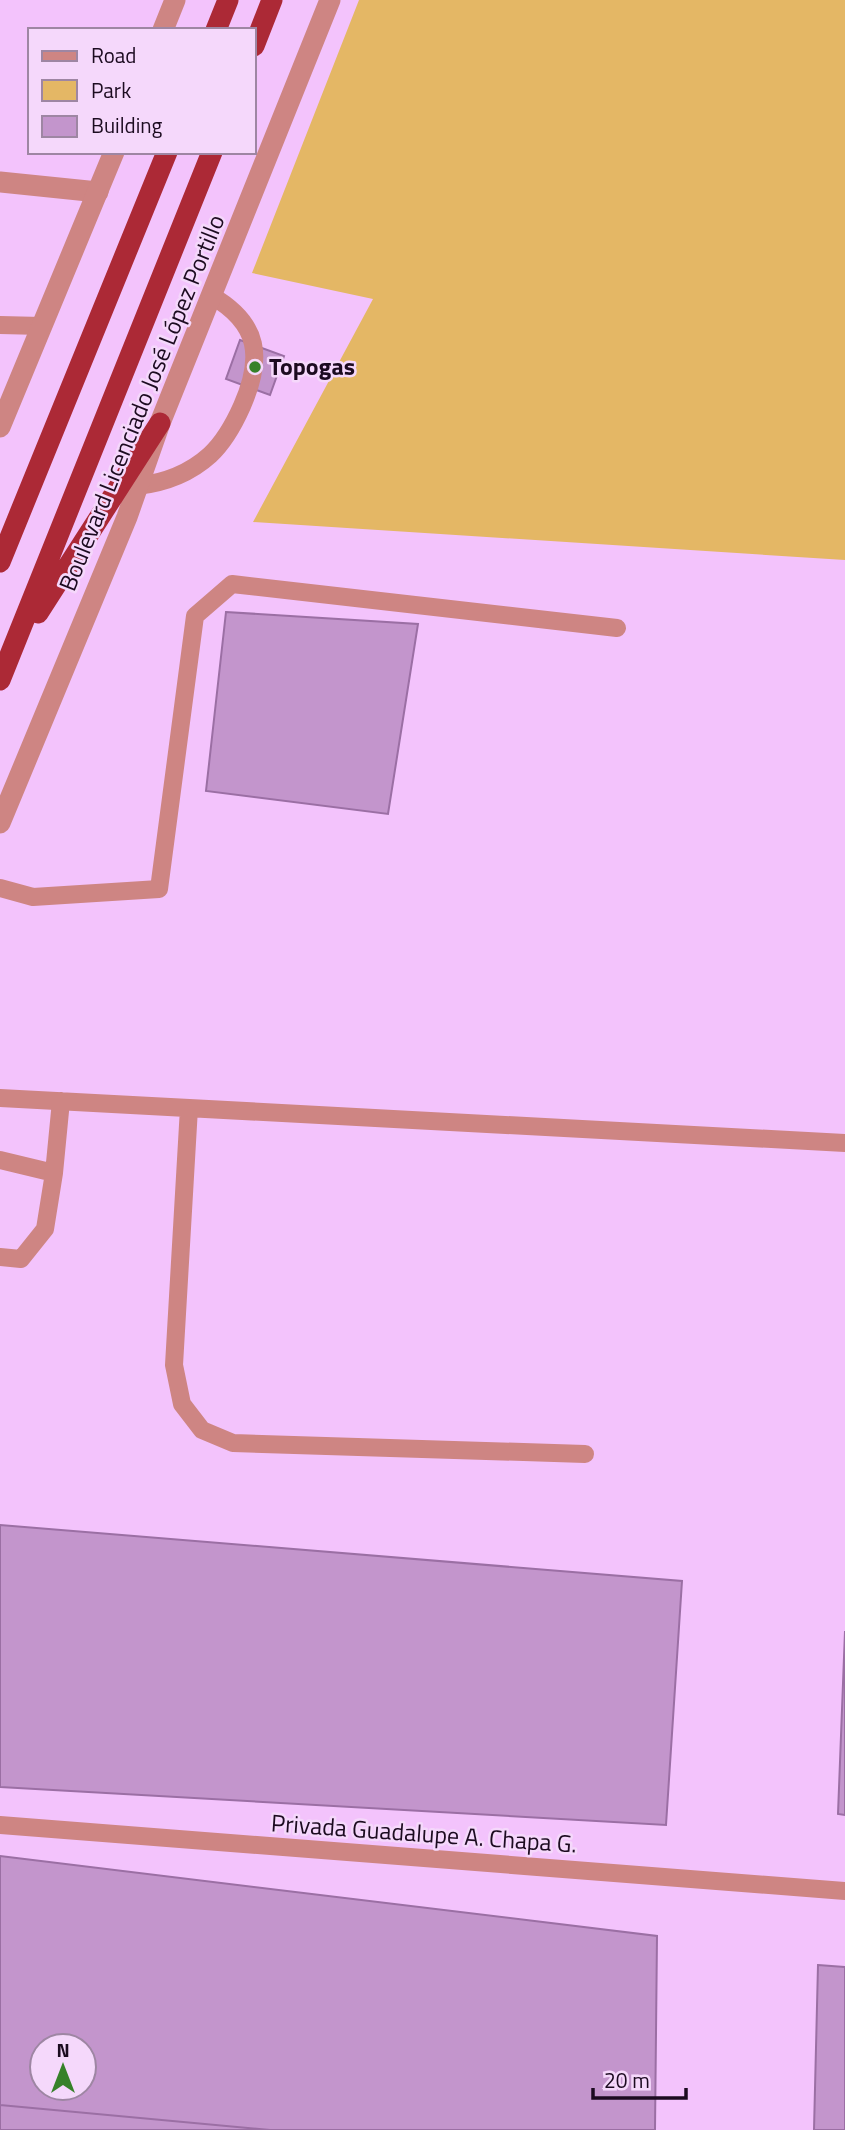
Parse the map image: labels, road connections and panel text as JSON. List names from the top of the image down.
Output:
{
  "streets": {
    "highway": ["Boulevard Licenciado José López Portillo"],
    "lane": ["Privada Guadalupe A. Chapa G."]
  },
  "places": ["Topogas"],
  "legend": ["Road", "Park", "Building"],
  "scale_bar": "20 m",
  "north": "top"
}
